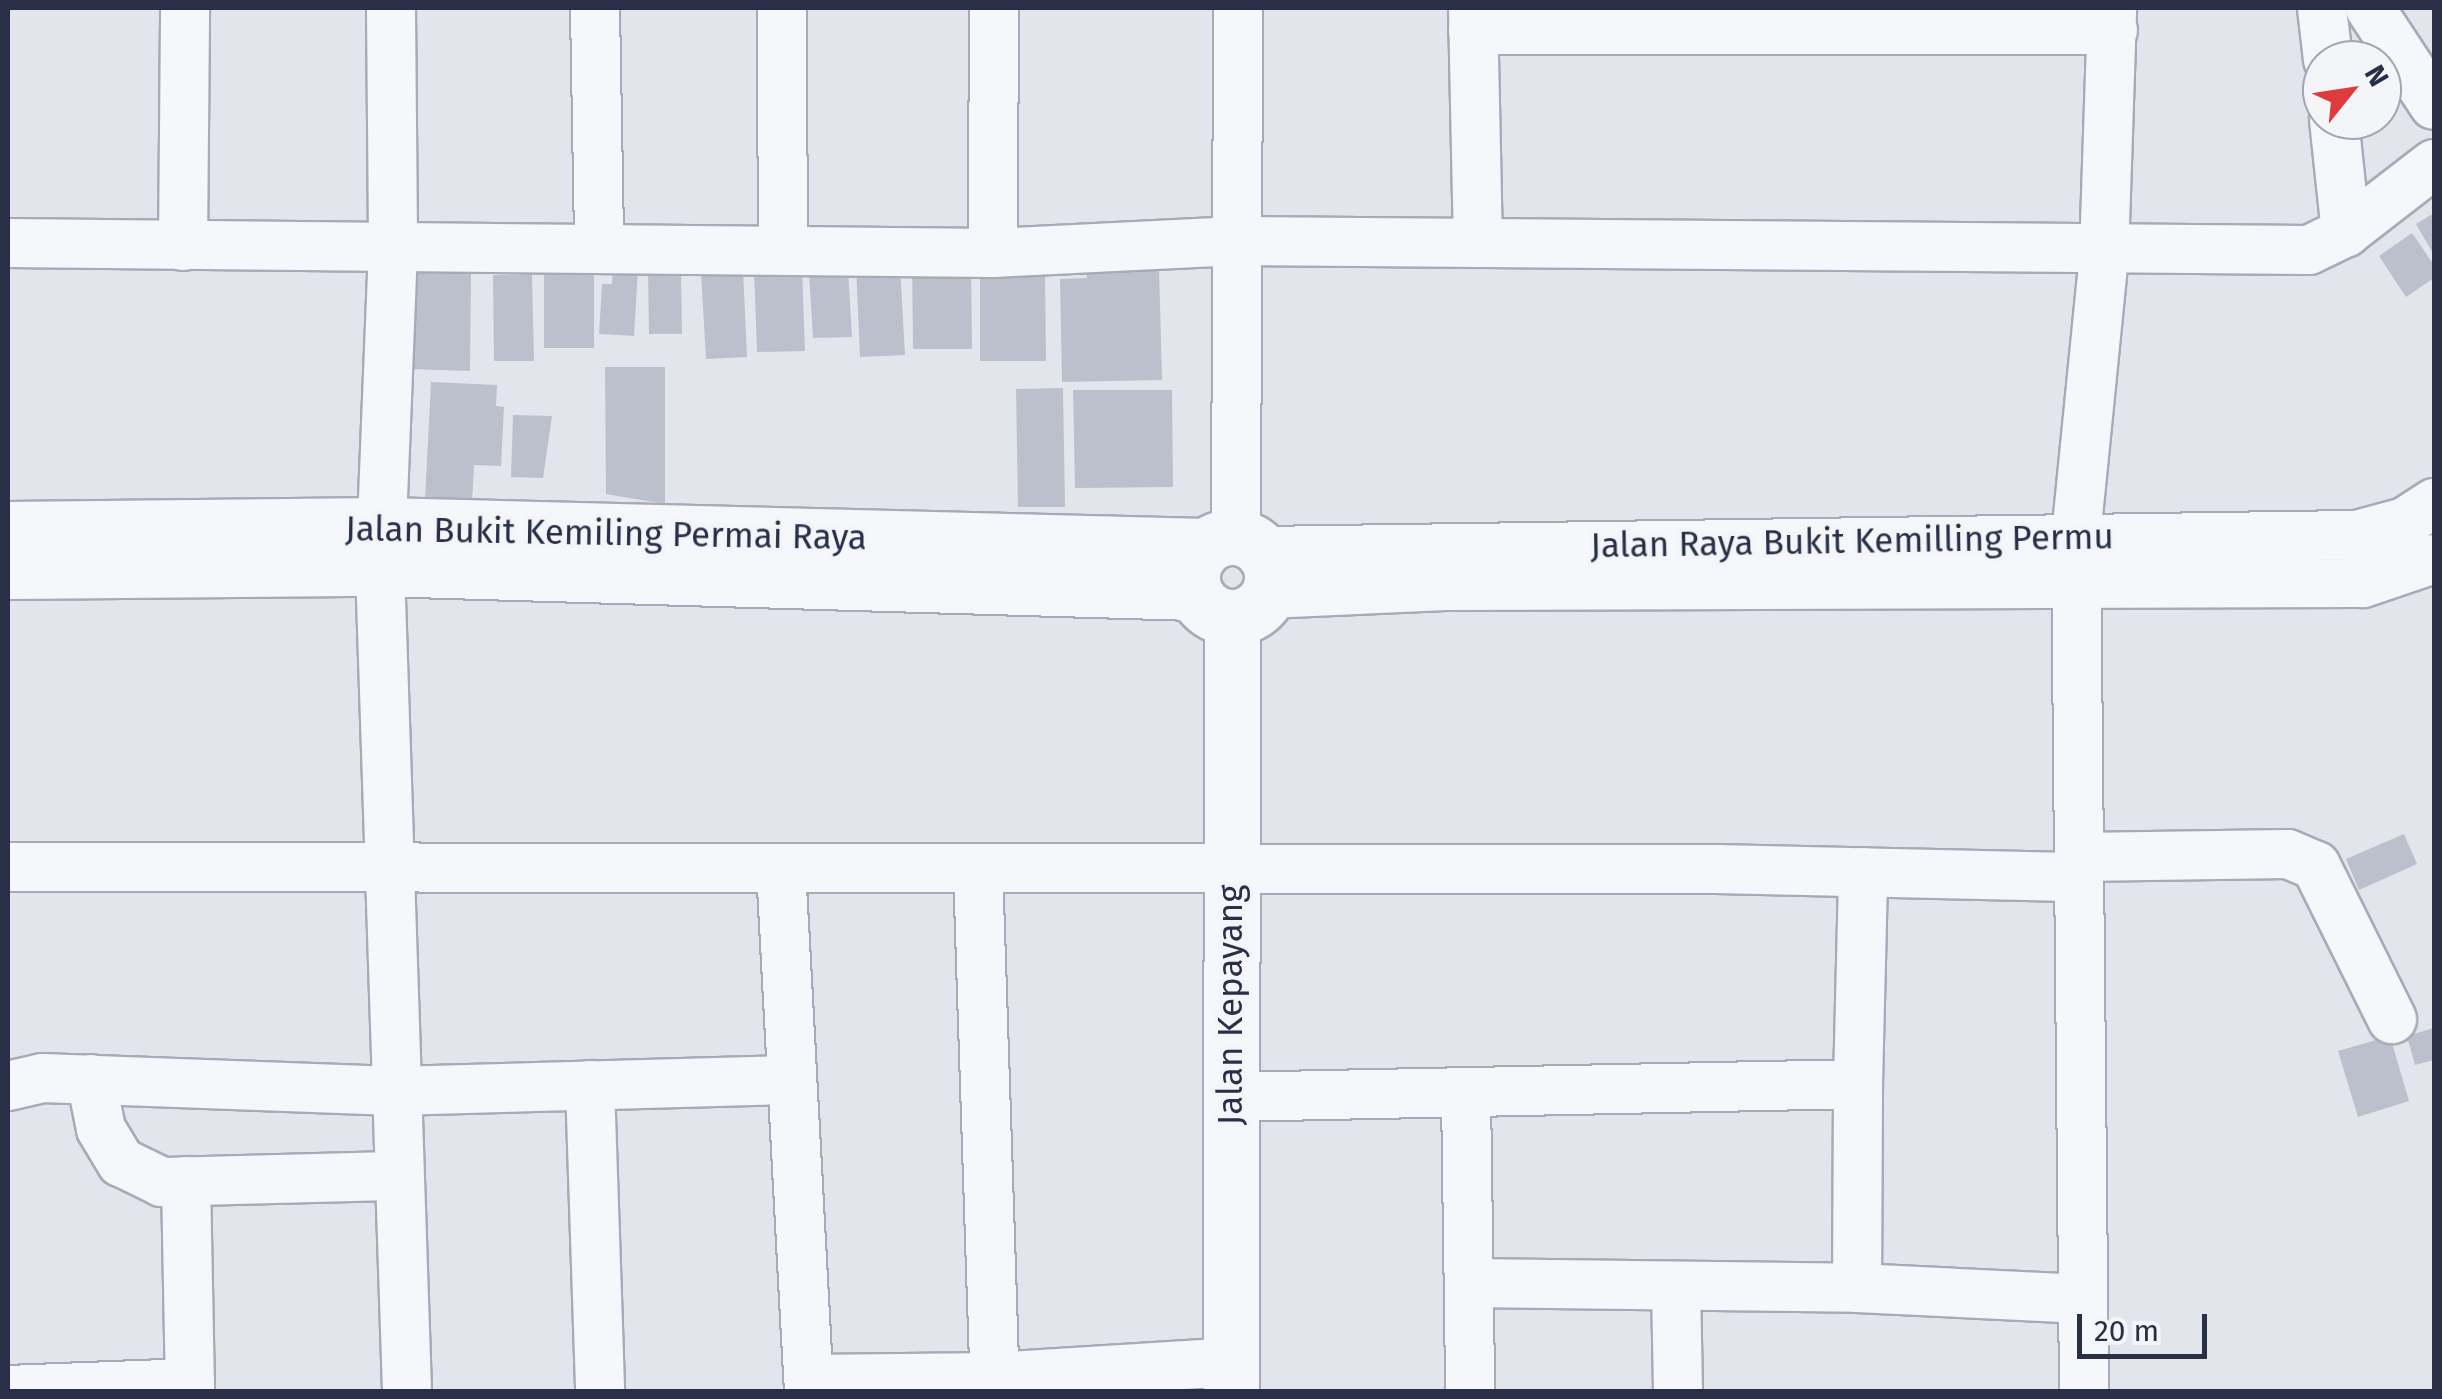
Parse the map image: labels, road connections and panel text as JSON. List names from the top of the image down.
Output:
{
  "streets": {
    "street": ["Jalan Bukit Kemiling Permai Raya", "Jalan Raya Bukit Kemilling Permu", "Jalan Kepayang"]
  },
  "crossings": [
    ["Jalan Bukit Kemiling Permai Raya", "Jalan Raya Bukit Kemilling Permu"],
    ["Jalan Bukit Kemiling Permai Raya", "Jalan Kepayang"],
    ["Jalan Raya Bukit Kemilling Permu", "Jalan Kepayang"]
  ],
  "scale_bar": "20 m",
  "north": "top right"
}
